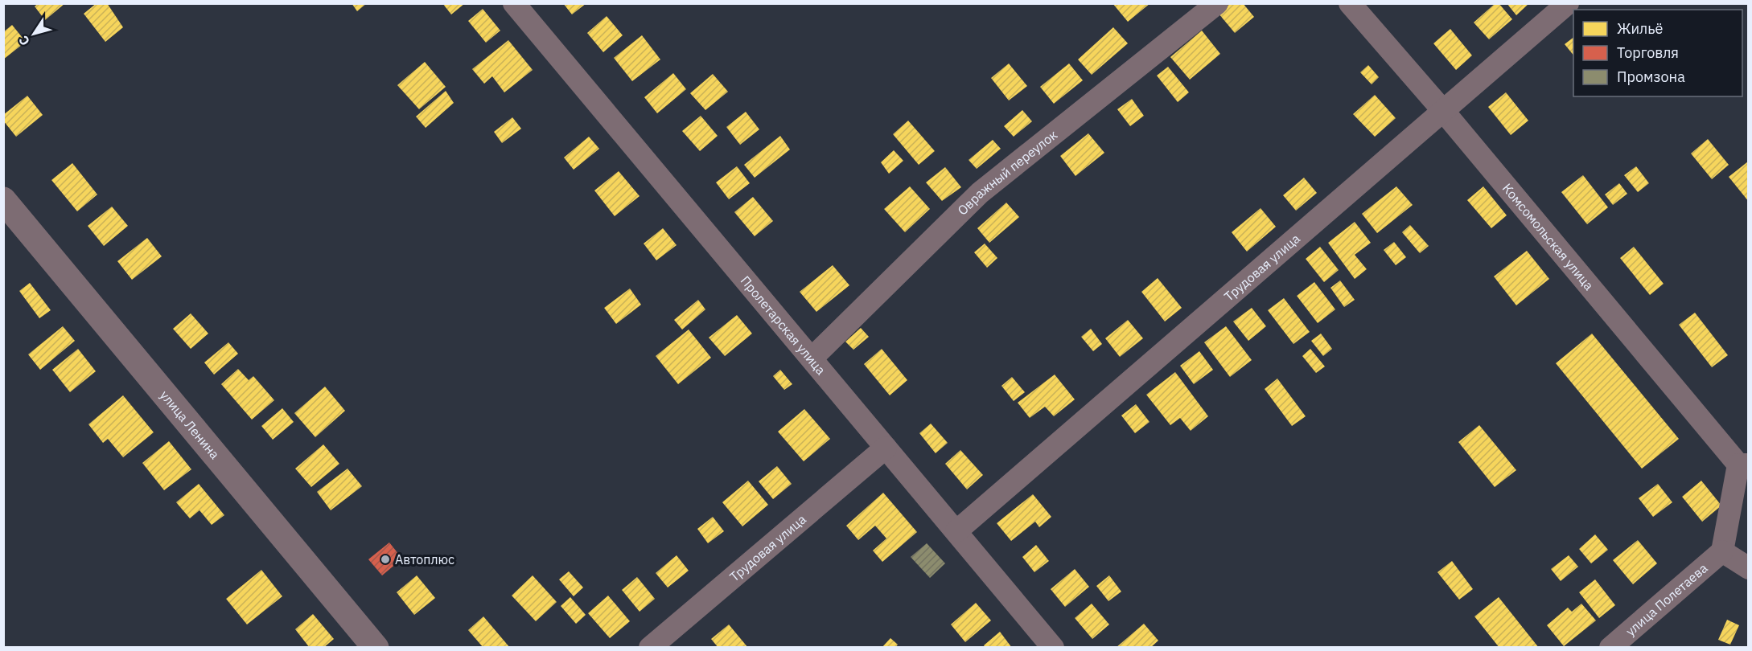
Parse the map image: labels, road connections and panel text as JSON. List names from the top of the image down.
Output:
{
  "streets": {
    "street": [
      "Овражный переулок",
      "Комсомольская улица",
      "Трудовая улица",
      "Пролетарская улица",
      "улица Ленина",
      "улица Полетаева"
    ]
  },
  "crossings": [
    ["Овражный переулок", "Пролетарская улица"],
    ["Комсомольская улица", "Трудовая улица"],
    ["Трудовая улица", "Пролетарская улица"]
  ],
  "places": ["Автоплюс"],
  "legend": ["Жильё", "Торговля", "Промзона"],
  "north": "bottom left"
}
